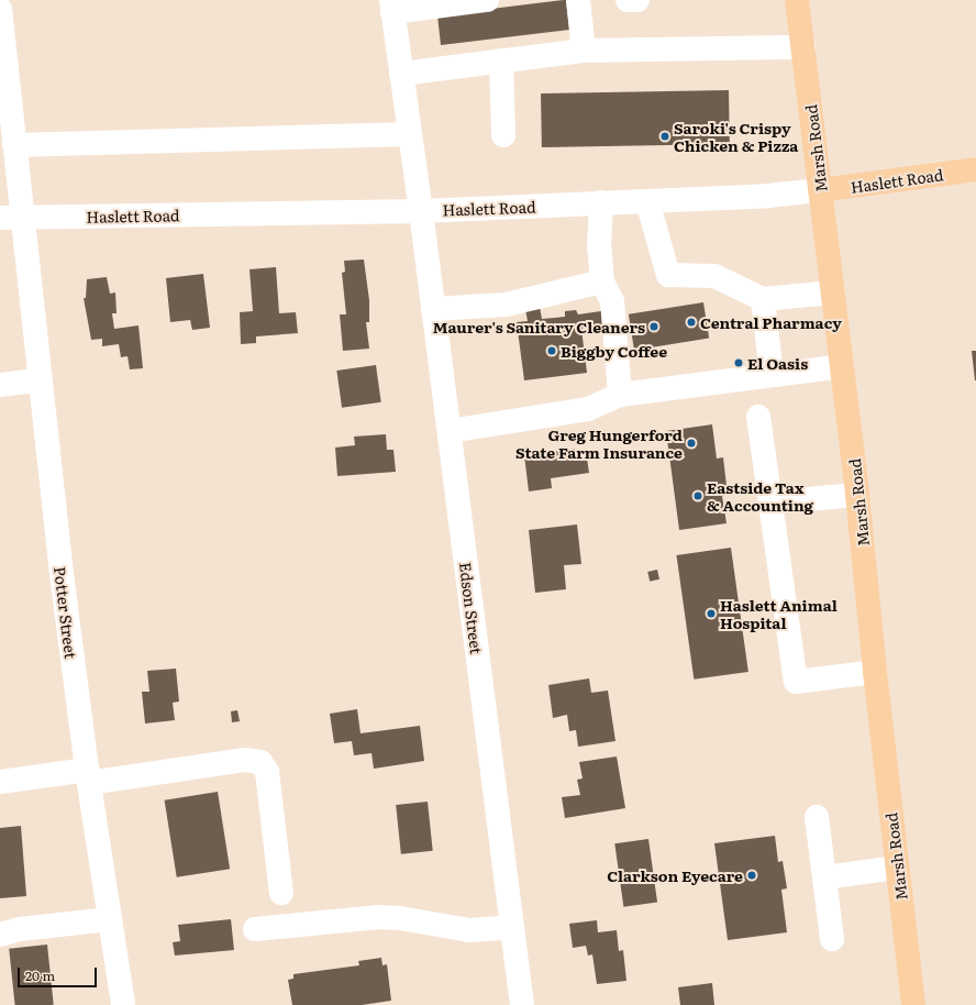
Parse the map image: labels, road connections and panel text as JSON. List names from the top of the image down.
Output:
{
  "streets": {
    "main road": ["Marsh Road", "Haslett Road"],
    "street": ["Edson Street", "Potter Street"]
  },
  "crossings": [
    ["Marsh Road", "Haslett Road"],
    ["Haslett Road", "Edson Street"],
    ["Haslett Road", "Potter Street"]
  ],
  "places": [
    "Saroki's Crispy Chicken & Pizza",
    "Central Pharmacy",
    "Maurer's Sanitary Cleaners",
    "Biggby Coffee",
    "El Oasis",
    "Greg Hungerford State Farm Insurance",
    "Eastside Tax & Accounting",
    "Haslett Animal Hospital",
    "Clarkson Eyecare"
  ],
  "scale_bar": "20 m"
}
